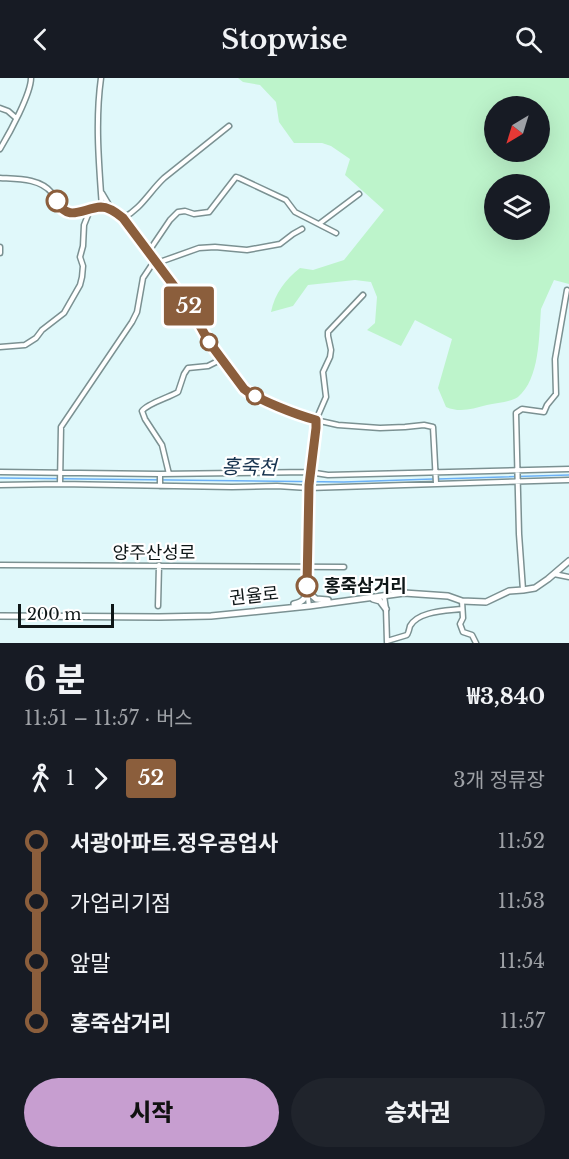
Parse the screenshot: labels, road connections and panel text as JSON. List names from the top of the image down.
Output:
{
  "streets": {
    "main road": ["권율로"],
    "street": ["양주산성로"]
  },
  "water": ["홍죽천"],
  "places": ["홍죽삼거리"],
  "lines": ["bus line 52"],
  "scale_bar": "200 m",
  "north": "bottom left",
  "page": {
    "header": "Stopwise",
    "on_map": "52",
    "scale": "200 m",
    "heading": ["6 분", "11:51 – 11:57 · 버스", "₩3,840"],
    "legs": ["1", "52", "3개 정류장"],
    "list": [
      {
        "name": "서광아파트.정우공업사",
        "value": "11:52"
      },
      {
        "name": "가업리기점",
        "value": "11:53"
      },
      {
        "name": "앞말",
        "value": "11:54"
      },
      {
        "name": "홍죽삼거리",
        "value": "11:57"
      }
    ],
    "buttons": ["시작", "승차권"]
  }
}
